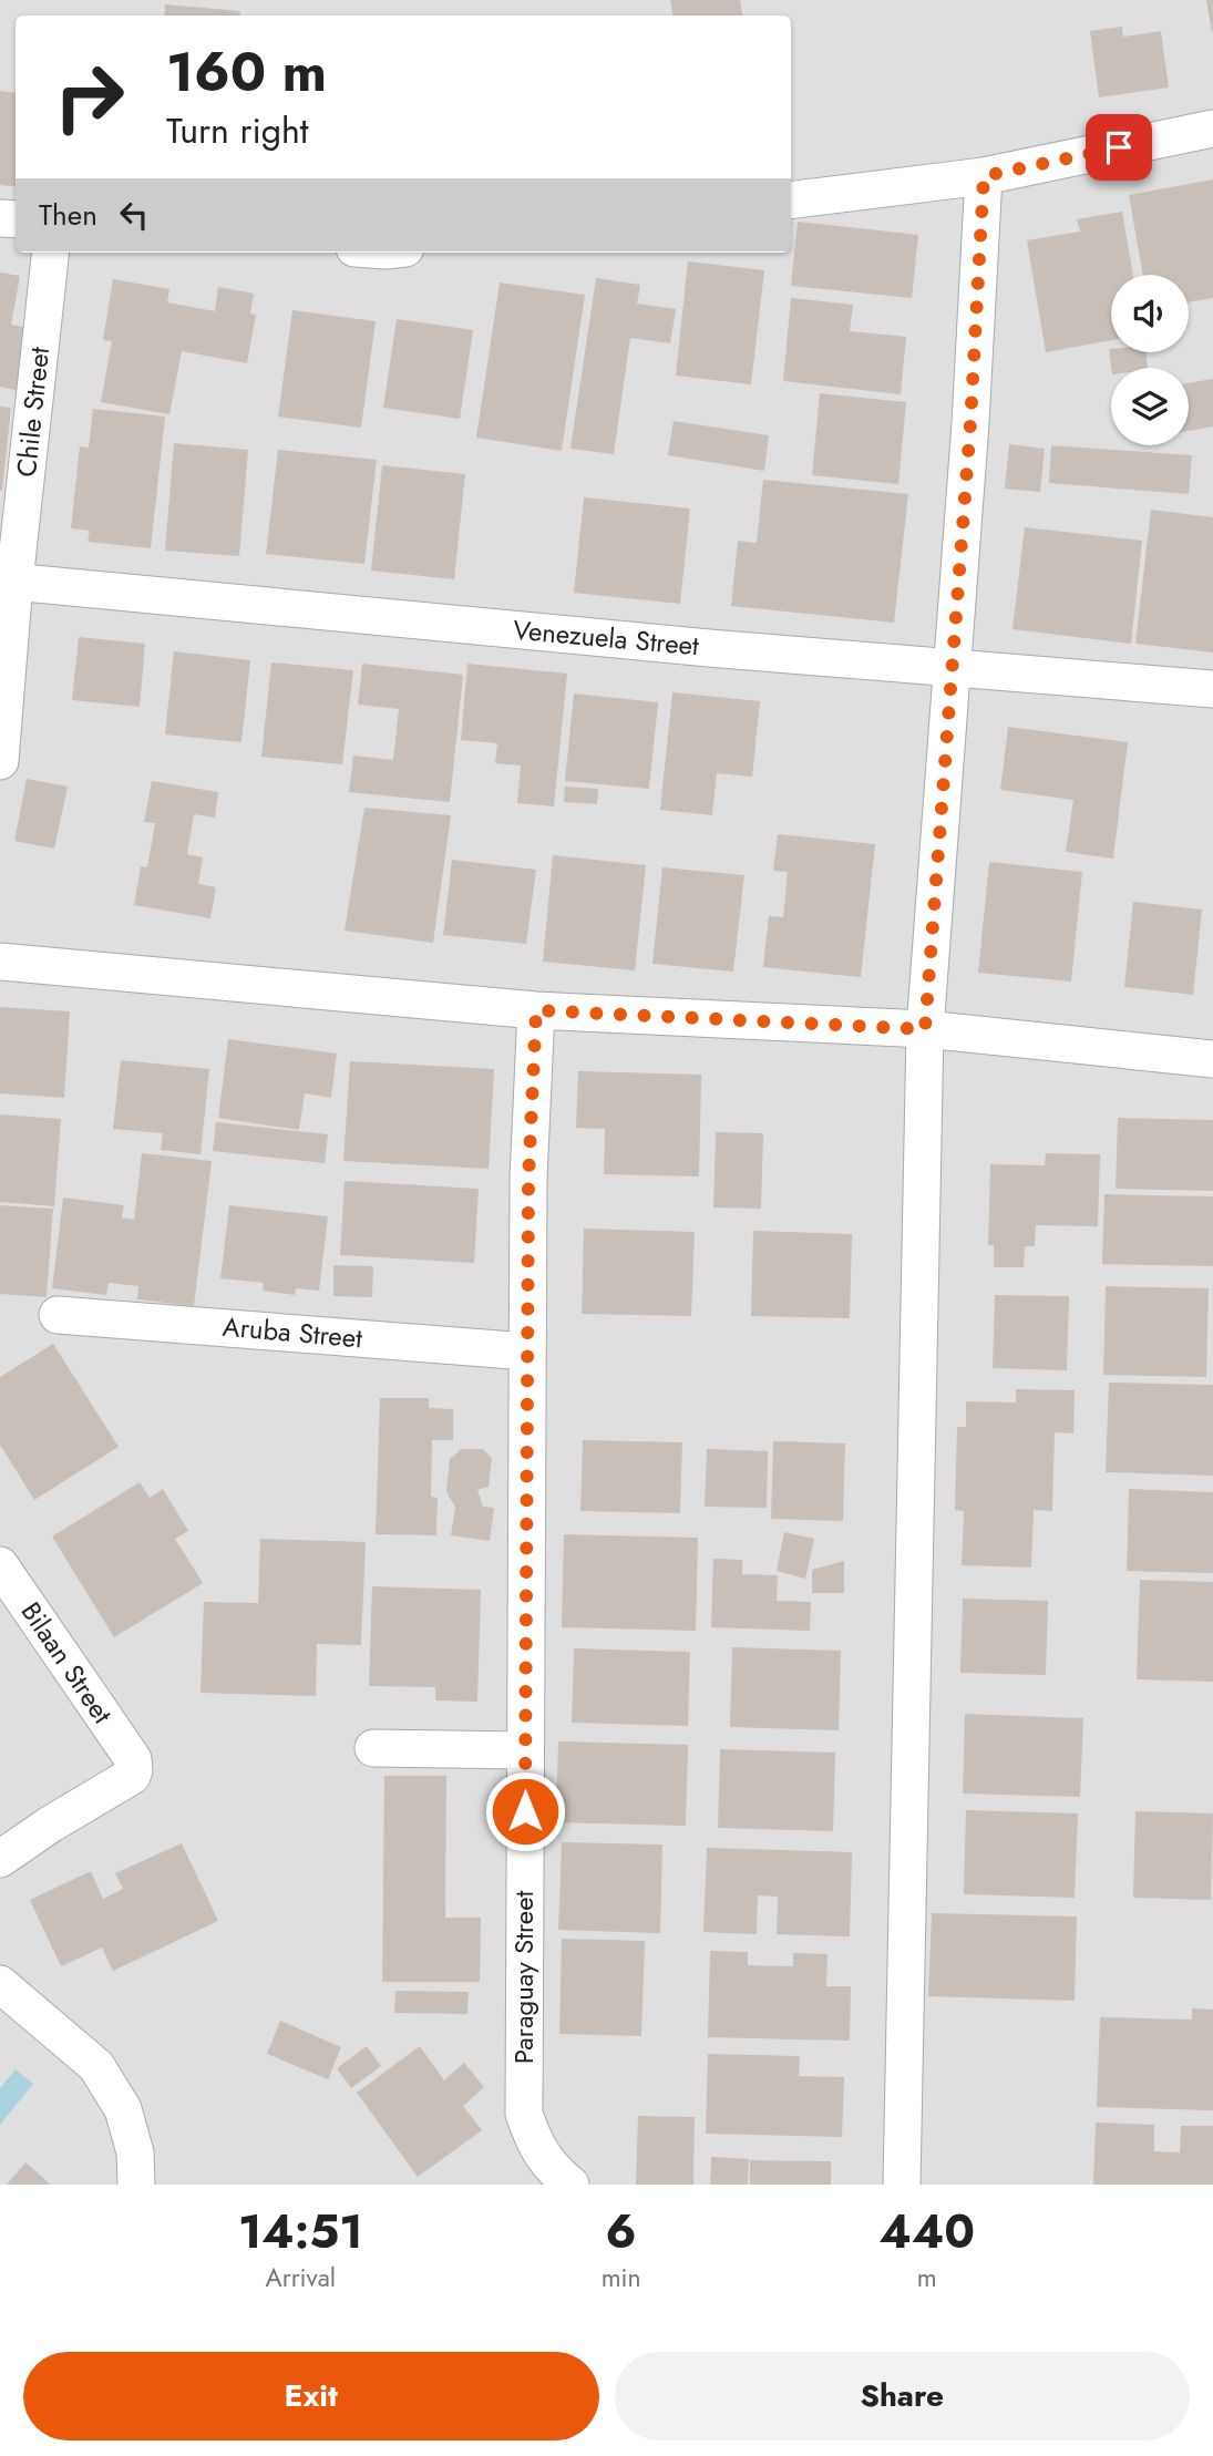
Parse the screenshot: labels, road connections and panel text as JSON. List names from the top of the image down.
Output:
{
  "streets": {
    "street": [
      "Chile Street",
      "Venezuela Street",
      "Aruba Street",
      "Bilaan Street",
      "Paraguay Street"
    ]
  },
  "crossings": [
    ["Chile Street", "Venezuela Street"],
    ["Aruba Street", "Paraguay Street"]
  ],
  "page": {
    "turn": ["160 m", "Turn right"],
    "then": "Then",
    "eta": [
      "14:51",
      "Arrival",
      "6",
      "min",
      "440",
      "m"
    ],
    "buttons": ["Exit", "Share"]
  }
}
